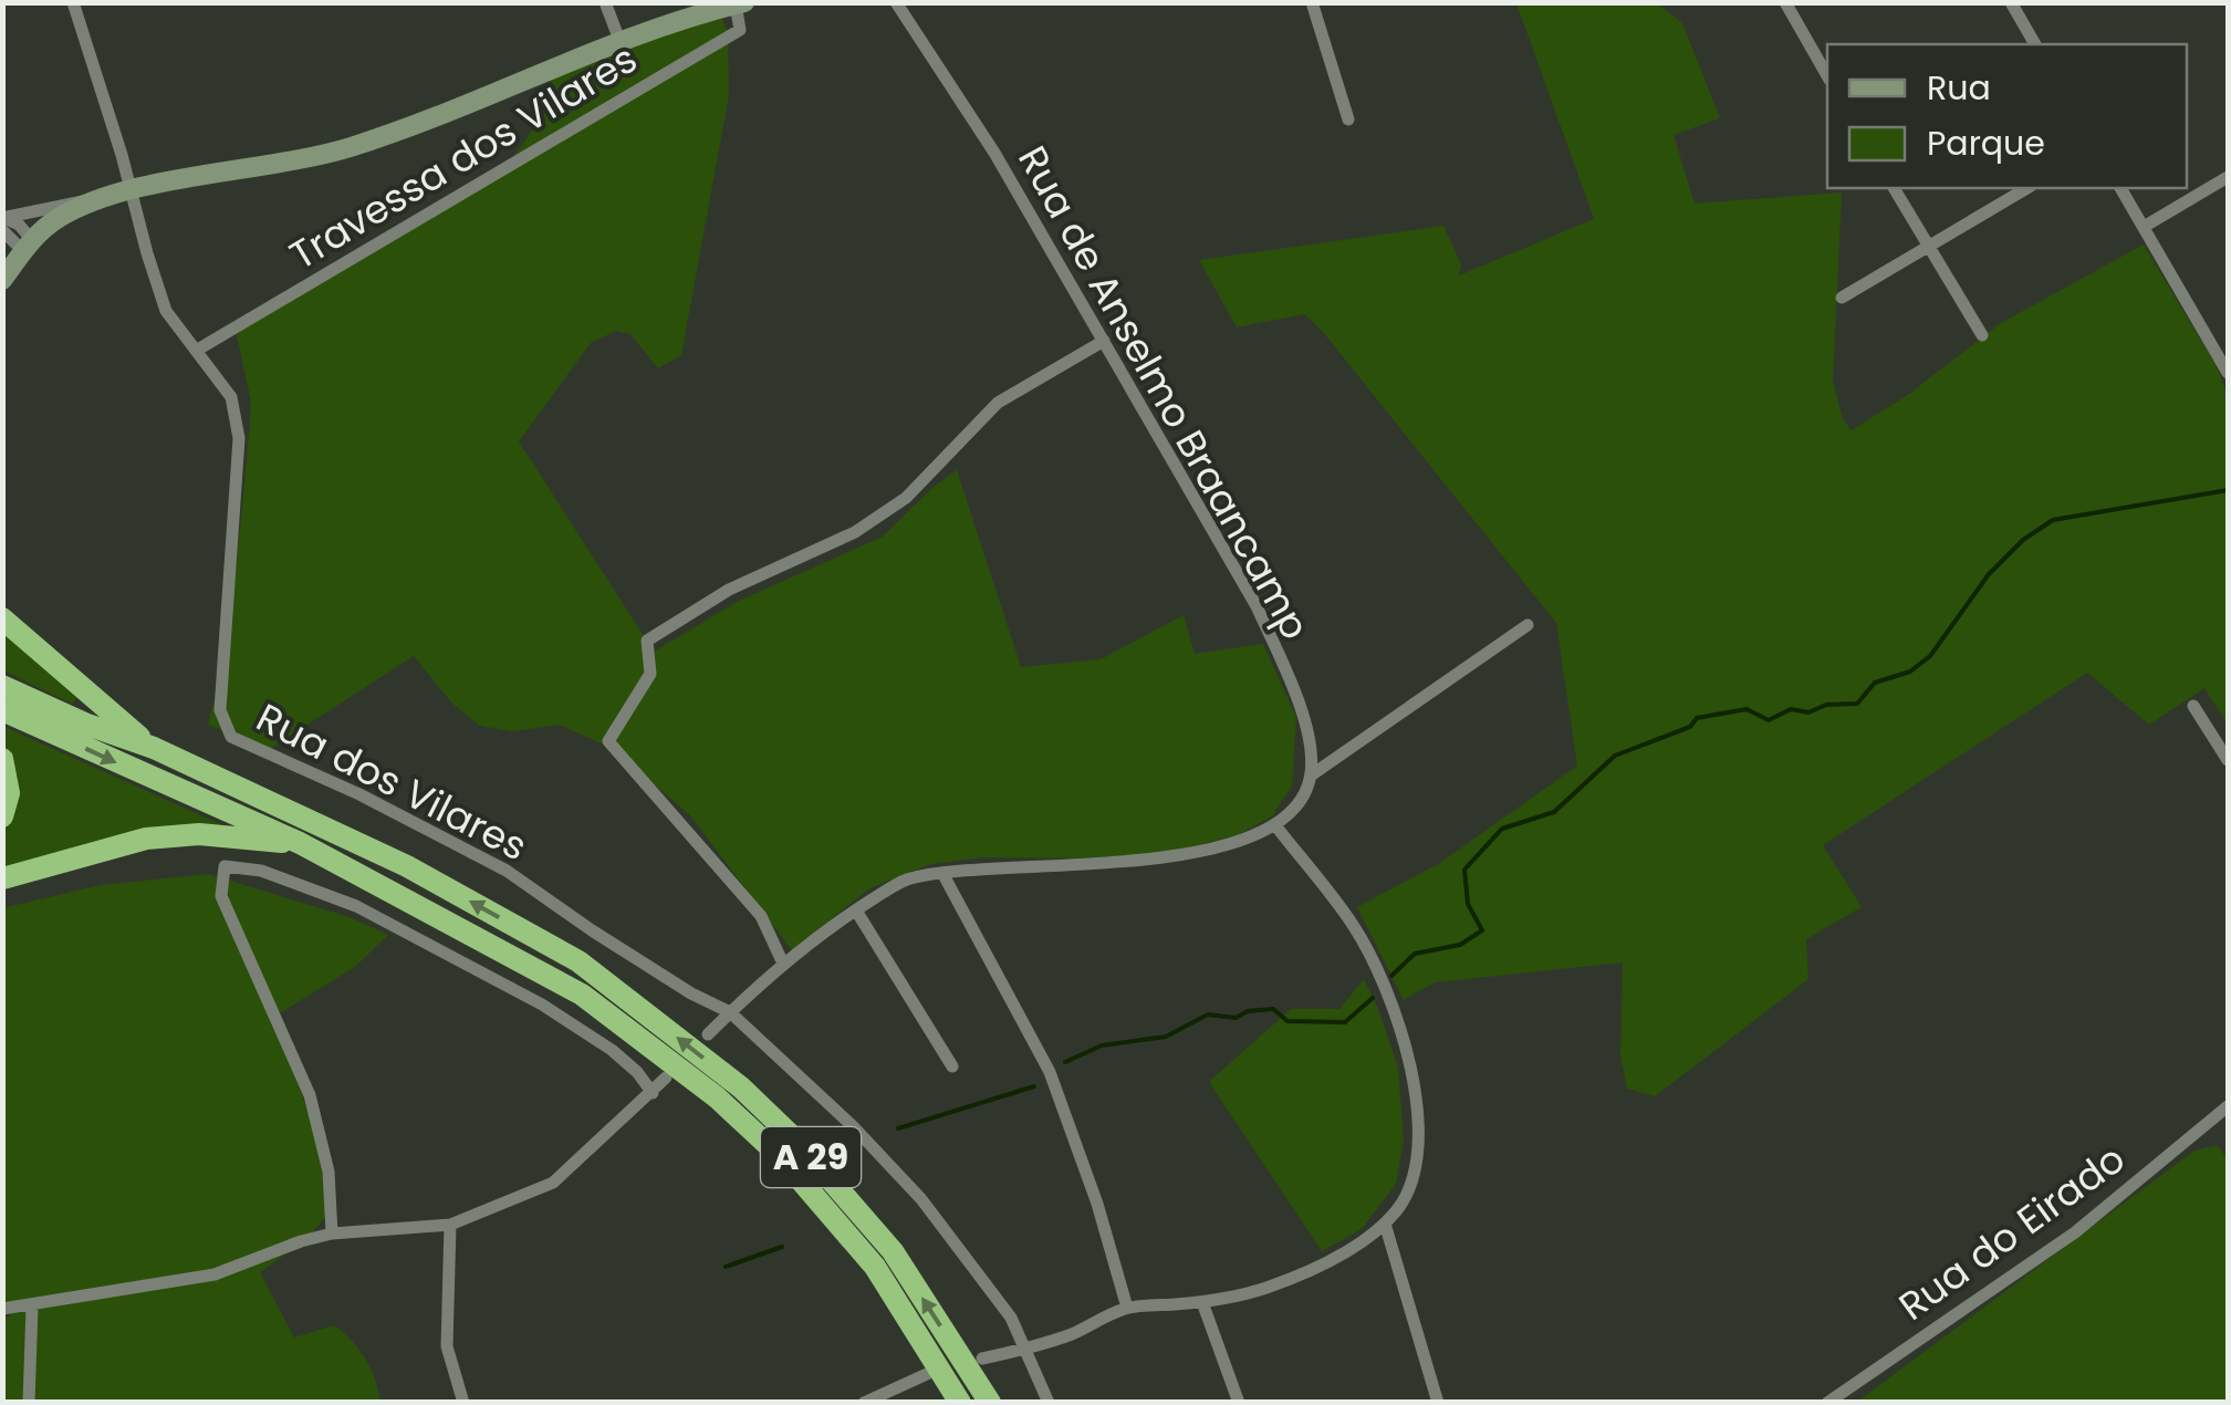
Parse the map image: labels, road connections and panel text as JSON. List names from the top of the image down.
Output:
{
  "streets": {
    "highway": ["A 29"],
    "street": [
      "Travessa dos Vilares",
      "Rua de Anselmo Braancamp",
      "Rua dos Vilares",
      "Rua do Eirado"
    ]
  },
  "crossings": [
    ["Travessa dos Vilares", "Rua dos Vilares"]
  ],
  "legend": ["Rua", "Parque"]
}
